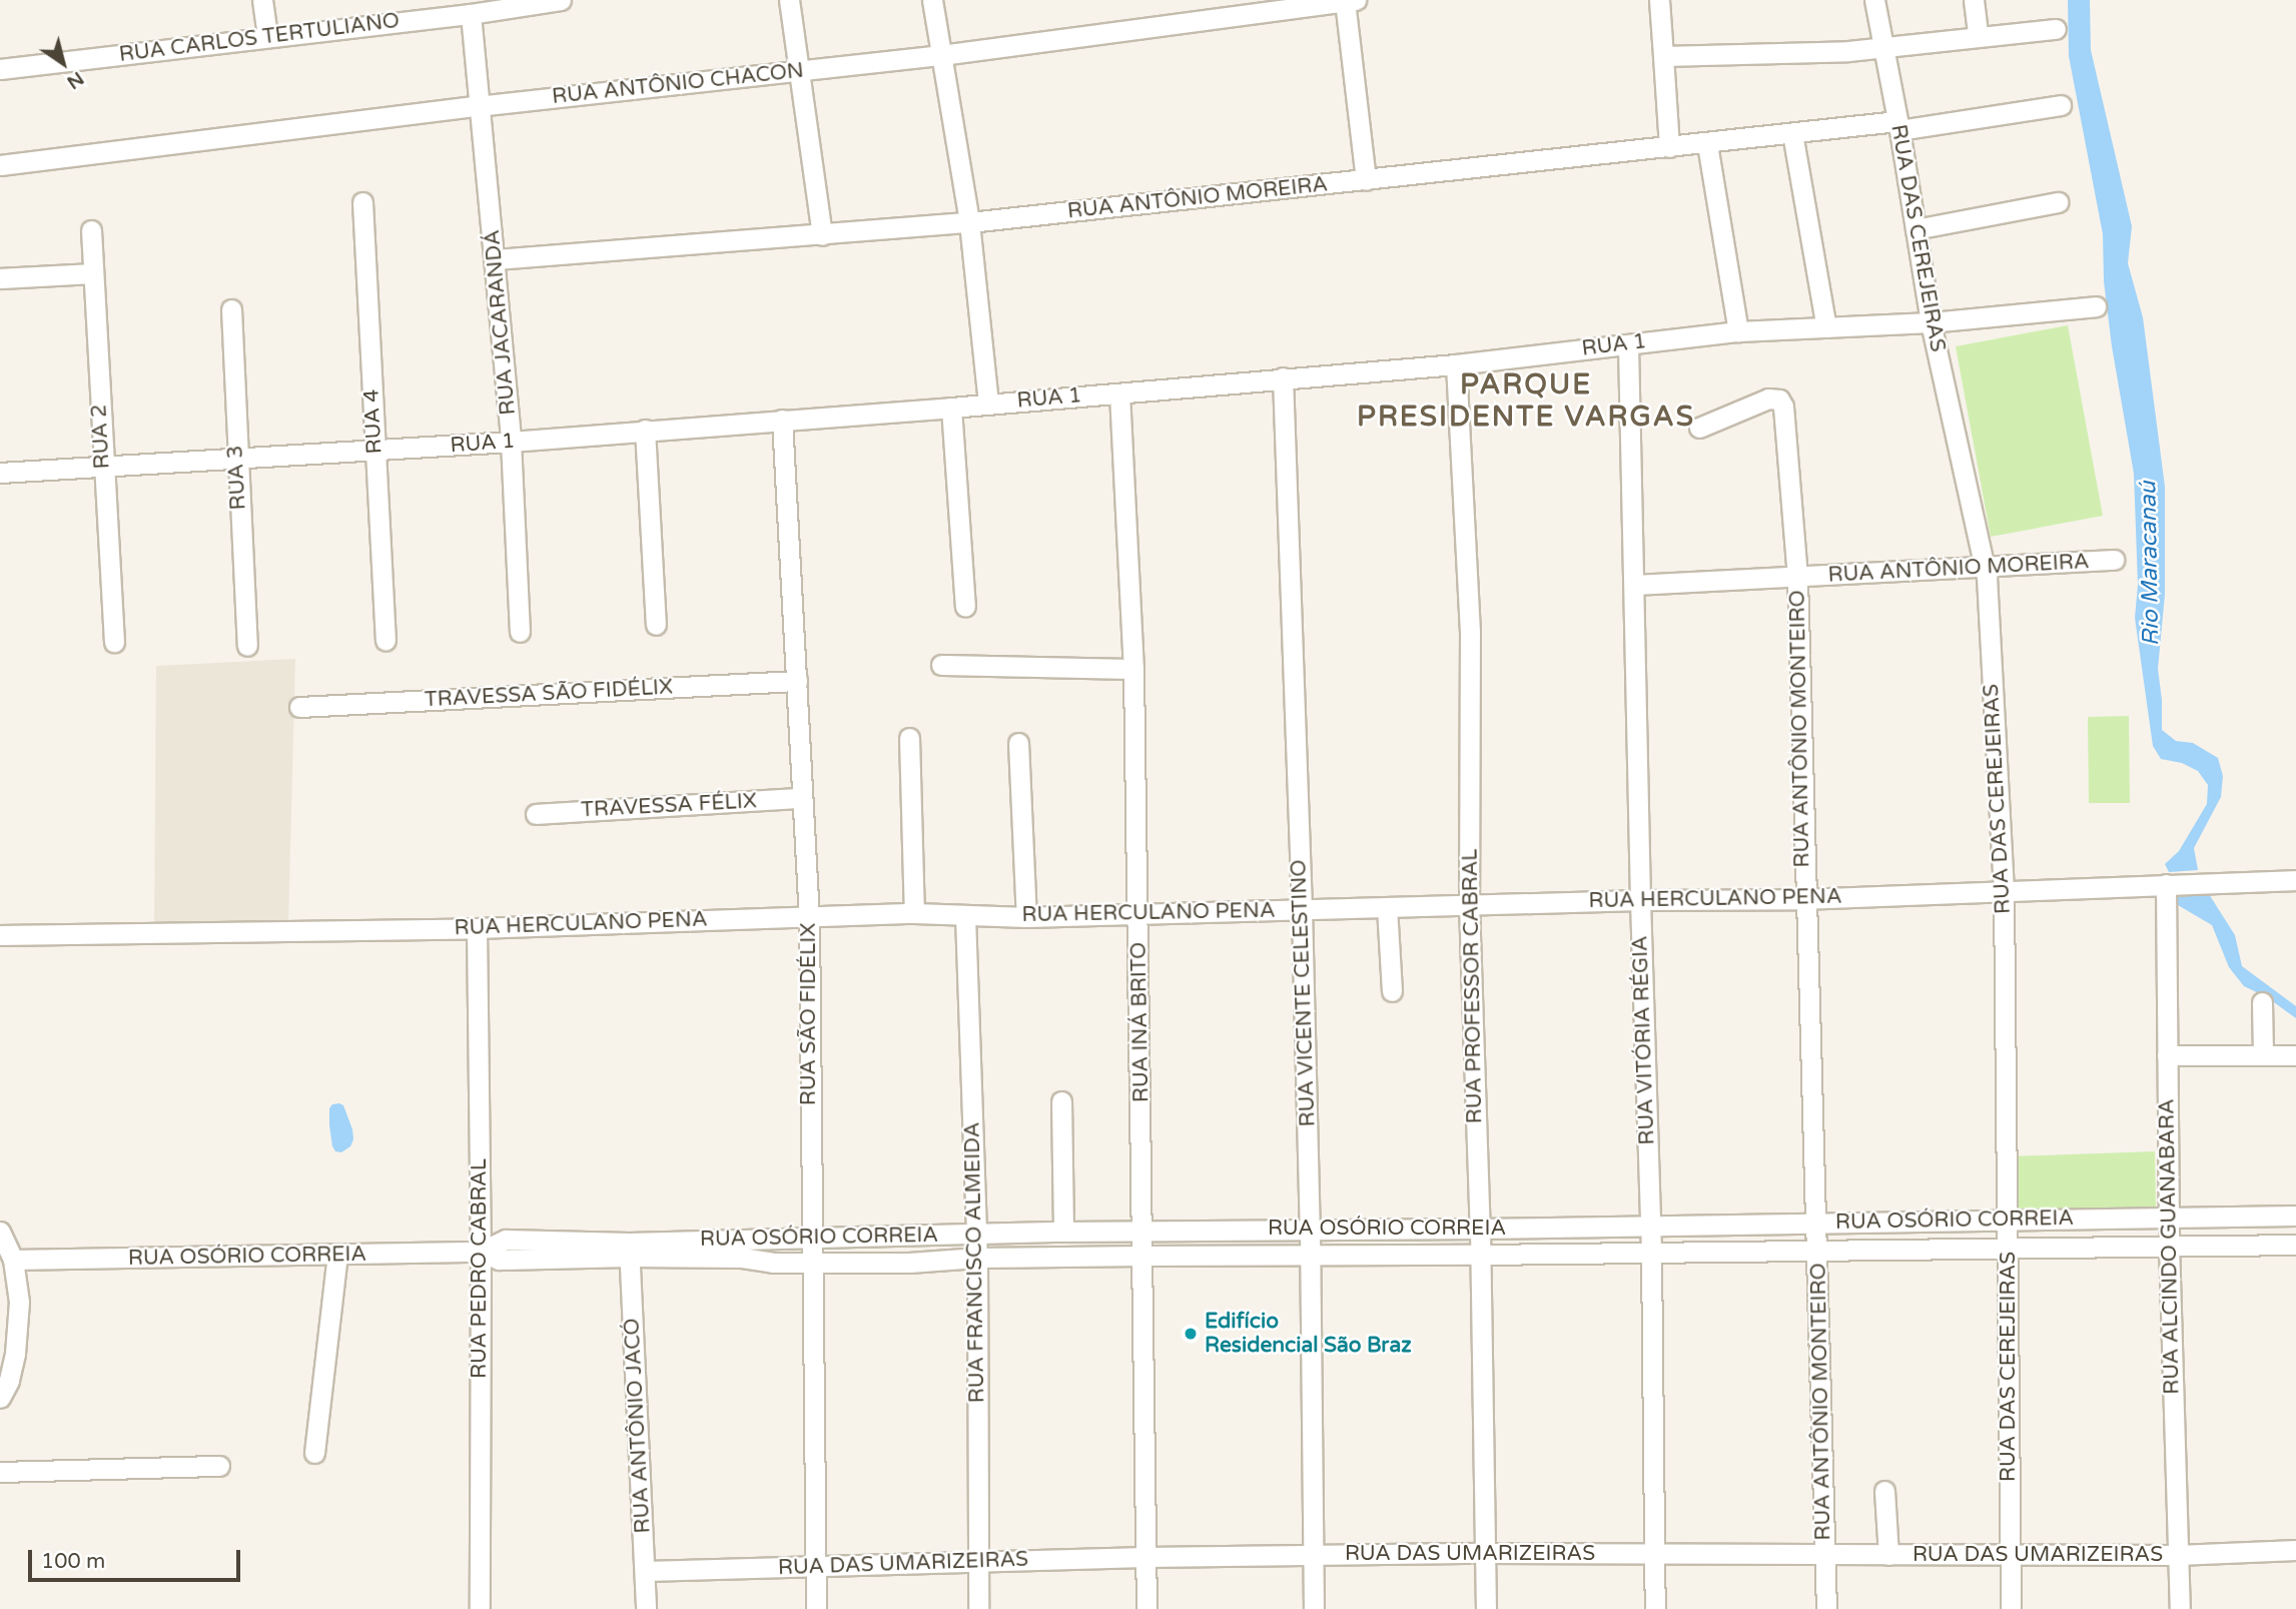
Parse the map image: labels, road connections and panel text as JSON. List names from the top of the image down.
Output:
{
  "streets": {
    "street": [
      "RUA CARLOS TERTULIANO",
      "RUA ANTÔNIO CHACON",
      "RUA ANTÔNIO MOREIRA",
      "RUA DAS CEREJEIRAS",
      "RUA JACARANDÁ",
      "RUA 1",
      "RUA 4",
      "RUA 2",
      "RUA 3",
      "TRAVESSA SÃO FIDÉLIX",
      "RUA ANTÔNIO MONTEIRO",
      "TRAVESSA FÉLIX",
      "RUA HERCULANO PENA",
      "RUA PROFESSOR CABRAL",
      "RUA VICENTE CELESTINO",
      "RUA SÃO FIDÉLIX",
      "RUA INÁ BRITO",
      "RUA VITÓRIA RÉGIA",
      "RUA OSÓRIO CORREIA",
      "RUA ALCINDO GUANABARA",
      "RUA FRANCISCO ALMEIDA",
      "RUA PEDRO CABRAL",
      "RUA ANTÔNIO JACÓ",
      "RUA DAS UMARIZEIRAS"
    ]
  },
  "crossings": [
    ["RUA CARLOS TERTULIANO", "RUA JACARANDÁ"],
    ["RUA ANTÔNIO CHACON", "RUA JACARANDÁ"],
    ["RUA ANTÔNIO MOREIRA", "RUA DAS CEREJEIRAS"],
    ["RUA ANTÔNIO MOREIRA", "RUA JACARANDÁ"],
    ["RUA ANTÔNIO MOREIRA", "RUA ANTÔNIO MONTEIRO"],
    ["RUA ANTÔNIO MOREIRA", "RUA VITÓRIA RÉGIA"],
    ["RUA DAS CEREJEIRAS", "RUA 1"],
    ["RUA DAS CEREJEIRAS", "RUA HERCULANO PENA"],
    ["RUA DAS CEREJEIRAS", "RUA OSÓRIO CORREIA"],
    ["RUA DAS CEREJEIRAS", "RUA DAS UMARIZEIRAS"],
    ["RUA JACARANDÁ", "RUA 1"],
    ["RUA 1", "RUA 4"],
    ["RUA 1", "RUA 2"],
    ["RUA 1", "RUA 3"],
    ["RUA 1", "RUA PROFESSOR CABRAL"],
    ["RUA 1", "RUA VICENTE CELESTINO"],
    ["RUA 1", "RUA SÃO FIDÉLIX"],
    ["RUA 1", "RUA INÁ BRITO"],
    ["RUA 1", "RUA VITÓRIA RÉGIA"],
    ["TRAVESSA SÃO FIDÉLIX", "RUA SÃO FIDÉLIX"],
    ["RUA ANTÔNIO MONTEIRO", "RUA HERCULANO PENA"],
    ["RUA ANTÔNIO MONTEIRO", "RUA OSÓRIO CORREIA"],
    ["RUA ANTÔNIO MONTEIRO", "RUA DAS UMARIZEIRAS"],
    ["TRAVESSA FÉLIX", "RUA SÃO FIDÉLIX"],
    ["RUA HERCULANO PENA", "RUA PROFESSOR CABRAL"],
    ["RUA HERCULANO PENA", "RUA VICENTE CELESTINO"],
    ["RUA HERCULANO PENA", "RUA SÃO FIDÉLIX"],
    ["RUA HERCULANO PENA", "RUA INÁ BRITO"],
    ["RUA HERCULANO PENA", "RUA VITÓRIA RÉGIA"],
    ["RUA HERCULANO PENA", "RUA ALCINDO GUANABARA"],
    ["RUA HERCULANO PENA", "RUA FRANCISCO ALMEIDA"],
    ["RUA HERCULANO PENA", "RUA PEDRO CABRAL"],
    ["RUA PROFESSOR CABRAL", "RUA OSÓRIO CORREIA"],
    ["RUA PROFESSOR CABRAL", "RUA DAS UMARIZEIRAS"],
    ["RUA VICENTE CELESTINO", "RUA OSÓRIO CORREIA"],
    ["RUA VICENTE CELESTINO", "RUA DAS UMARIZEIRAS"],
    ["RUA SÃO FIDÉLIX", "RUA OSÓRIO CORREIA"],
    ["RUA SÃO FIDÉLIX", "RUA DAS UMARIZEIRAS"],
    ["RUA INÁ BRITO", "RUA OSÓRIO CORREIA"],
    ["RUA INÁ BRITO", "RUA DAS UMARIZEIRAS"],
    ["RUA VITÓRIA RÉGIA", "RUA OSÓRIO CORREIA"],
    ["RUA VITÓRIA RÉGIA", "RUA DAS UMARIZEIRAS"],
    ["RUA OSÓRIO CORREIA", "RUA ALCINDO GUANABARA"],
    ["RUA OSÓRIO CORREIA", "RUA FRANCISCO ALMEIDA"],
    ["RUA OSÓRIO CORREIA", "RUA PEDRO CABRAL"],
    ["RUA OSÓRIO CORREIA", "RUA ANTÔNIO JACÓ"],
    ["RUA ALCINDO GUANABARA", "RUA DAS UMARIZEIRAS"],
    ["RUA FRANCISCO ALMEIDA", "RUA DAS UMARIZEIRAS"],
    ["RUA ANTÔNIO JACÓ", "RUA DAS UMARIZEIRAS"]
  ],
  "districts": ["PARQUE PRESIDENTE VARGAS"],
  "water": ["Rio Maracanaú"],
  "places": ["Edifício Residencial São Braz"],
  "scale_bar": "100 m",
  "north": "bottom right"
}
